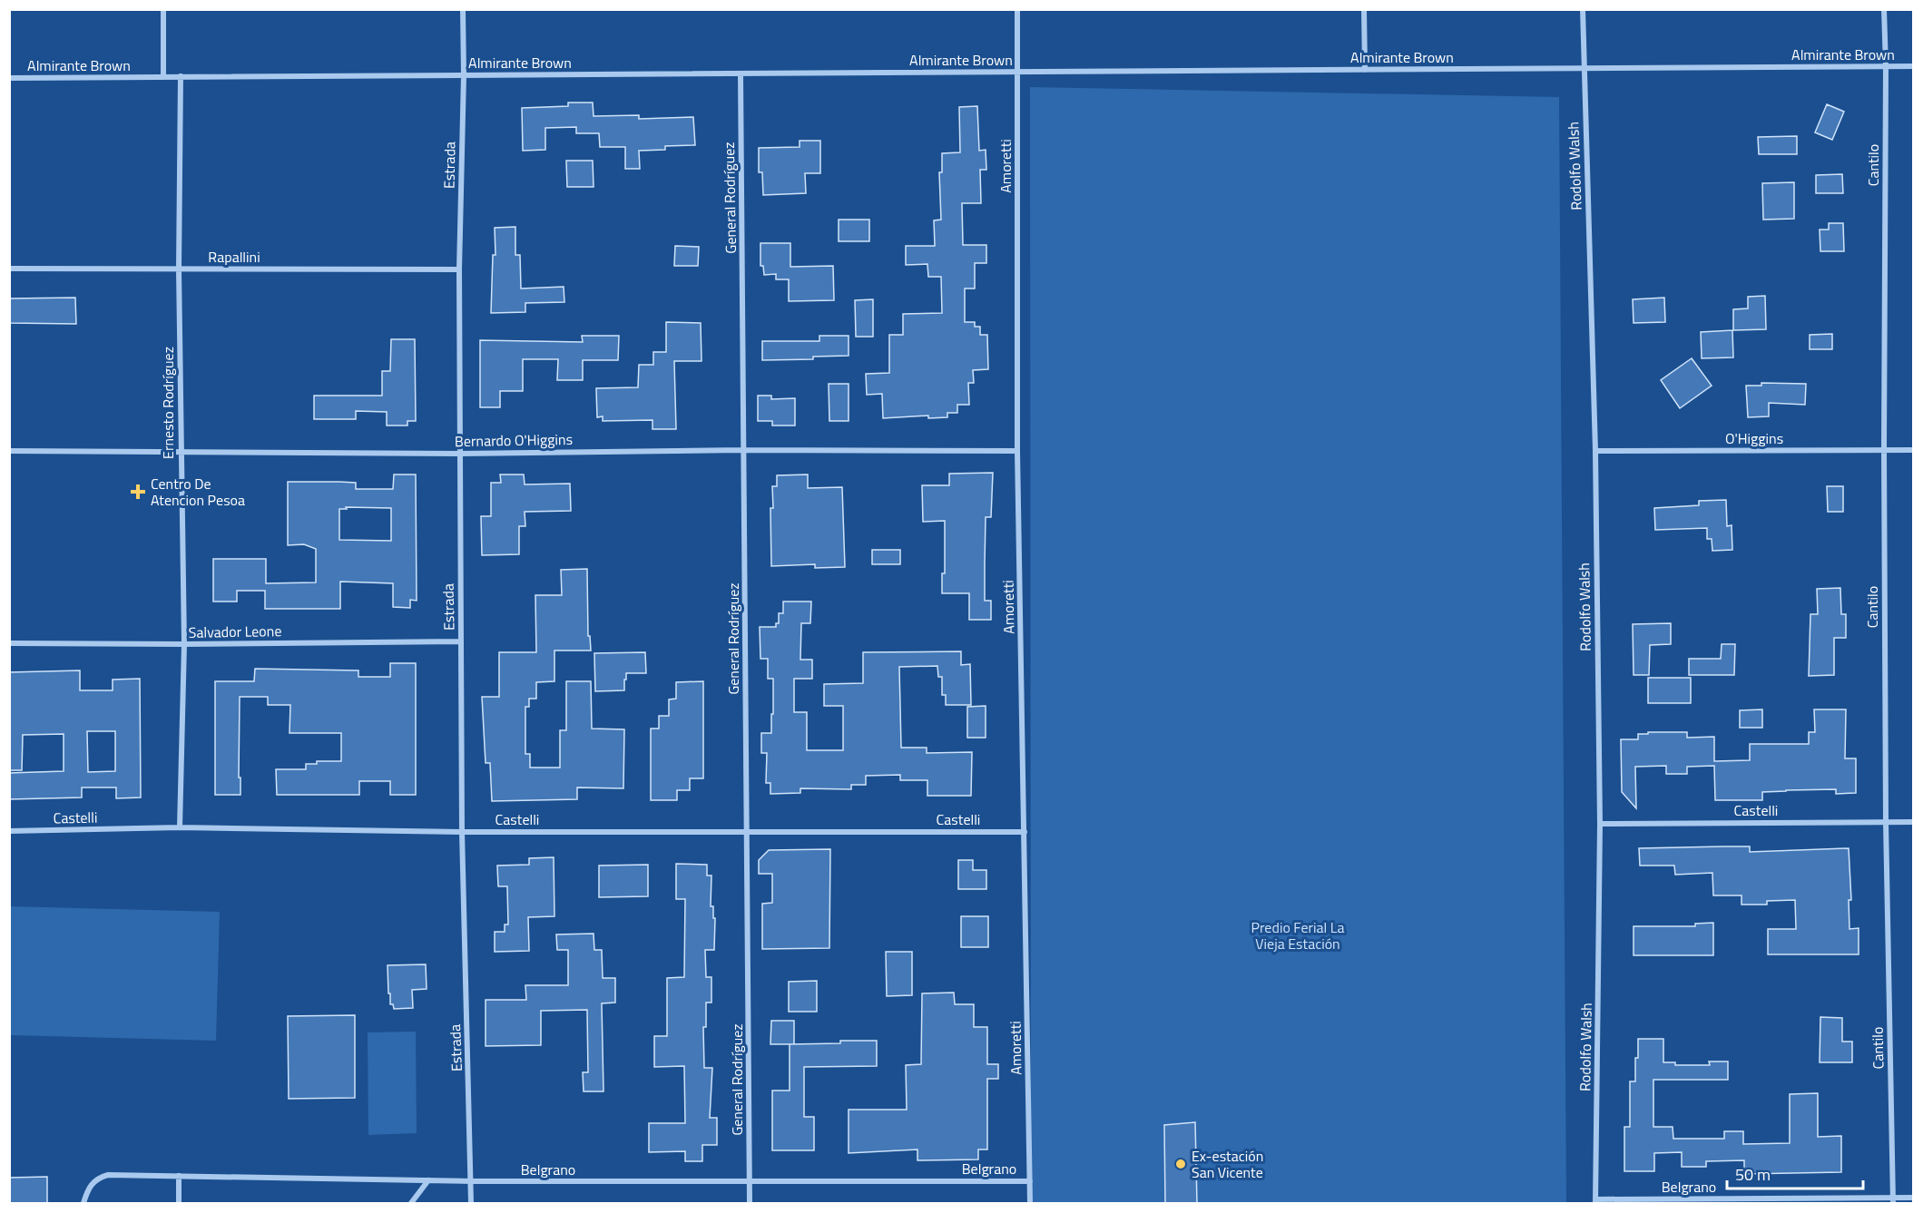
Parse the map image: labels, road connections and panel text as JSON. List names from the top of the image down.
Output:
{
  "streets": {
    "street": [
      "Almirante Brown",
      "Estrada",
      "Cantilo",
      "Amoretti",
      "Rodolfo Walsh",
      "General Rodríguez",
      "Rapallini",
      "Ernesto Rodríguez",
      "O'Higgins",
      "Bernardo O'Higgins",
      "Salvador Leone",
      "Castelli",
      "Belgrano"
    ]
  },
  "crossings": [
    ["Almirante Brown", "Estrada"],
    ["Almirante Brown", "Cantilo"],
    ["Almirante Brown", "Amoretti"],
    ["Almirante Brown", "Rodolfo Walsh"],
    ["Almirante Brown", "General Rodríguez"],
    ["Almirante Brown", "Ernesto Rodríguez"],
    ["Estrada", "Rapallini"],
    ["Estrada", "Bernardo O'Higgins"],
    ["Estrada", "Salvador Leone"],
    ["Estrada", "Castelli"],
    ["Estrada", "Belgrano"],
    ["Cantilo", "O'Higgins"],
    ["Cantilo", "Castelli"],
    ["Cantilo", "Belgrano"],
    ["Amoretti", "Bernardo O'Higgins"],
    ["Amoretti", "Castelli"],
    ["Amoretti", "Belgrano"],
    ["Rodolfo Walsh", "O'Higgins"],
    ["Rodolfo Walsh", "Castelli"],
    ["Rodolfo Walsh", "Belgrano"],
    ["General Rodríguez", "Bernardo O'Higgins"],
    ["General Rodríguez", "Castelli"],
    ["General Rodríguez", "Belgrano"],
    ["Rapallini", "Ernesto Rodríguez"],
    ["Ernesto Rodríguez", "Bernardo O'Higgins"],
    ["Ernesto Rodríguez", "Salvador Leone"],
    ["Ernesto Rodríguez", "Castelli"]
  ],
  "parks": ["Predio Ferial La Vieja Estación"],
  "places": {
    "health": ["Centro De Atencion Pesoa"],
    "other": ["Ex-estación San Vicente"]
  },
  "scale_bar": "50 m"
}
